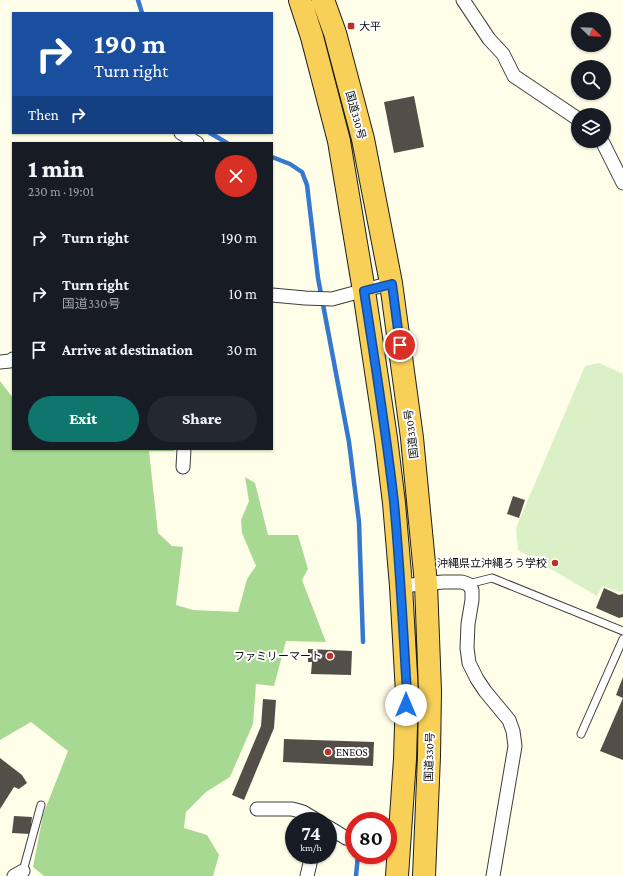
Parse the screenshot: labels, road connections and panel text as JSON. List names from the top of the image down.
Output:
{
  "streets": {
    "highway": ["国道330号"]
  },
  "places": {
    "transit": ["大平"],
    "other": ["沖縄県立沖縄ろう学校", "ファミリーマート", "ENEOS"]
  },
  "north": "bottom right",
  "page": {
    "turn": ["190 m", "Turn right"],
    "then": "Then",
    "heading": ["1 min", "230 m · 19:01"],
    "list": [
      {
        "name": "Turn right",
        "value": "190 m"
      },
      {
        "name": "Turn right",
        "note": "国道330号",
        "value": "10 m"
      },
      {
        "name": "Arrive at destination",
        "value": "30 m"
      }
    ],
    "buttons": ["Exit", "Share"],
    "speed": "74 km/h",
    "limit": "80"
  }
}
